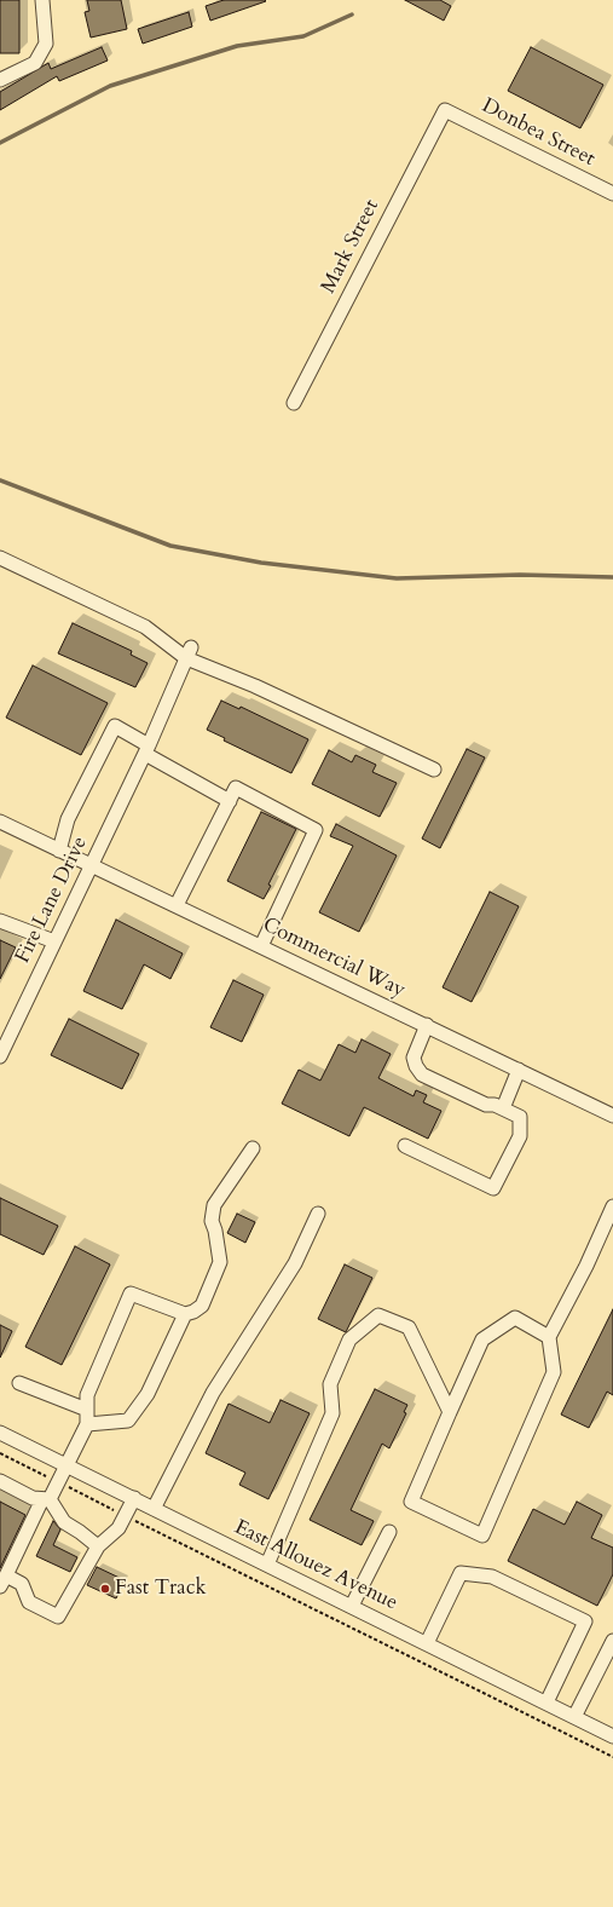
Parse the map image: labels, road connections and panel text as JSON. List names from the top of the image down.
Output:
{
  "streets": {
    "street": [
      "Donbea Street",
      "Mark Street",
      "Fire Lane Drive",
      "Commercial Way",
      "East Allouez Avenue"
    ]
  },
  "crossings": [
    ["Donbea Street", "Mark Street"],
    ["Fire Lane Drive", "Commercial Way"]
  ],
  "places": ["Fast Track"]
}
